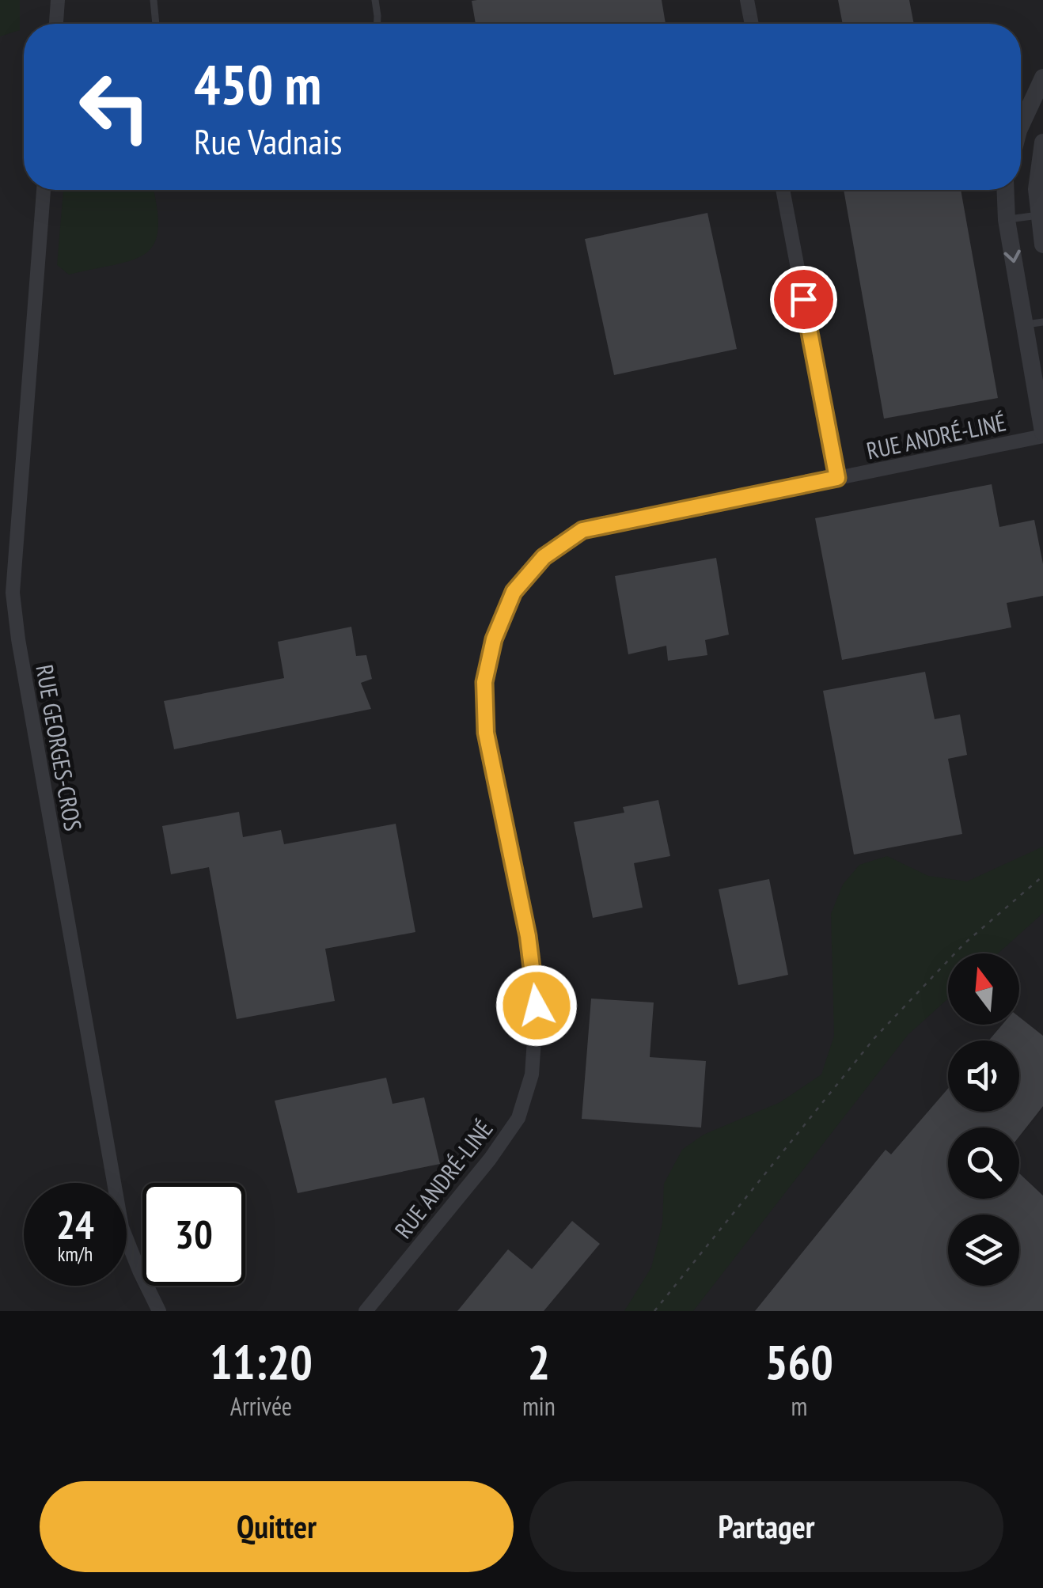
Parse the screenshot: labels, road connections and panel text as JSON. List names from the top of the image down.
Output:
{
  "streets": {
    "street": ["RUE ANDRÉ-LINÉ", "RUE GEORGES-CROS"]
  },
  "north": "top",
  "page": {
    "turn": ["450 m", "Rue Vadnais"],
    "speed": "24 km/h",
    "limit": "30",
    "eta": [
      "11:20",
      "Arrivée",
      "2",
      "min",
      "560",
      "m"
    ],
    "buttons": ["Quitter", "Partager"]
  }
}
